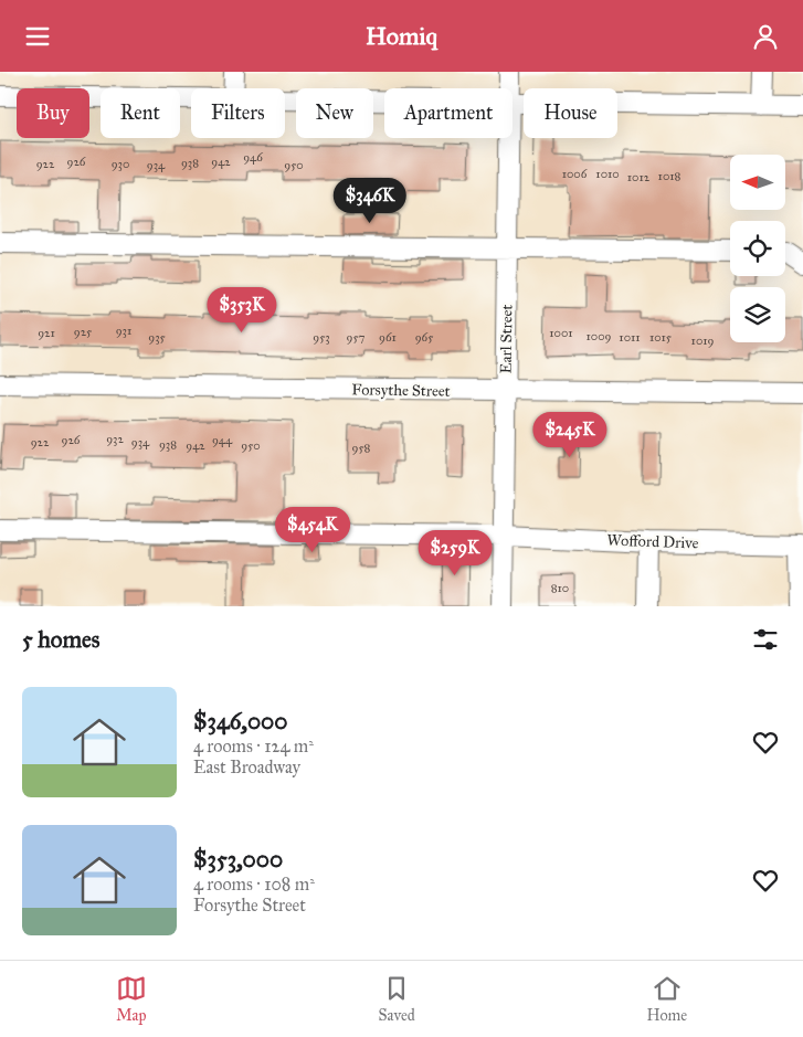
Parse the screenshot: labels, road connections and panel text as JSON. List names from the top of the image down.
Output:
{
  "streets": {
    "street": ["Earl Street", "Forsythe Street", "Wofford Drive"]
  },
  "crossings": [
    ["Earl Street", "Forsythe Street"],
    ["Earl Street", "Wofford Drive"]
  ],
  "house_numbers": [
    "946",
    "926",
    "942",
    "938",
    "922",
    "930",
    "934",
    "950",
    "1006",
    "1010",
    "1018",
    "1012",
    "931",
    "925",
    "921",
    "1001",
    "1009",
    "935",
    "953",
    "957",
    "961",
    "965",
    "1011",
    "1015",
    "1019",
    "932",
    "926",
    "944",
    "922",
    "934",
    "938",
    "942",
    "950",
    "958",
    "810"
  ],
  "north": "left",
  "page": {
    "header": "Homiq",
    "chip": [
      "Buy",
      "Rent",
      "Filters",
      "New",
      "Apartment",
      "House"
    ],
    "price": [
      "$346K",
      "$353K",
      "$245K",
      "$454K",
      "$259K"
    ],
    "heading": "5 homes",
    "list": [
      {
        "name": "$346,000",
        "note": "4 rooms · 124 m² · East Broadway"
      },
      {
        "name": "$353,000",
        "note": "4 rooms · 108 m² · Forsythe Street"
      }
    ],
    "tabs": ["Map", "Saved", "Home"]
  }
}
